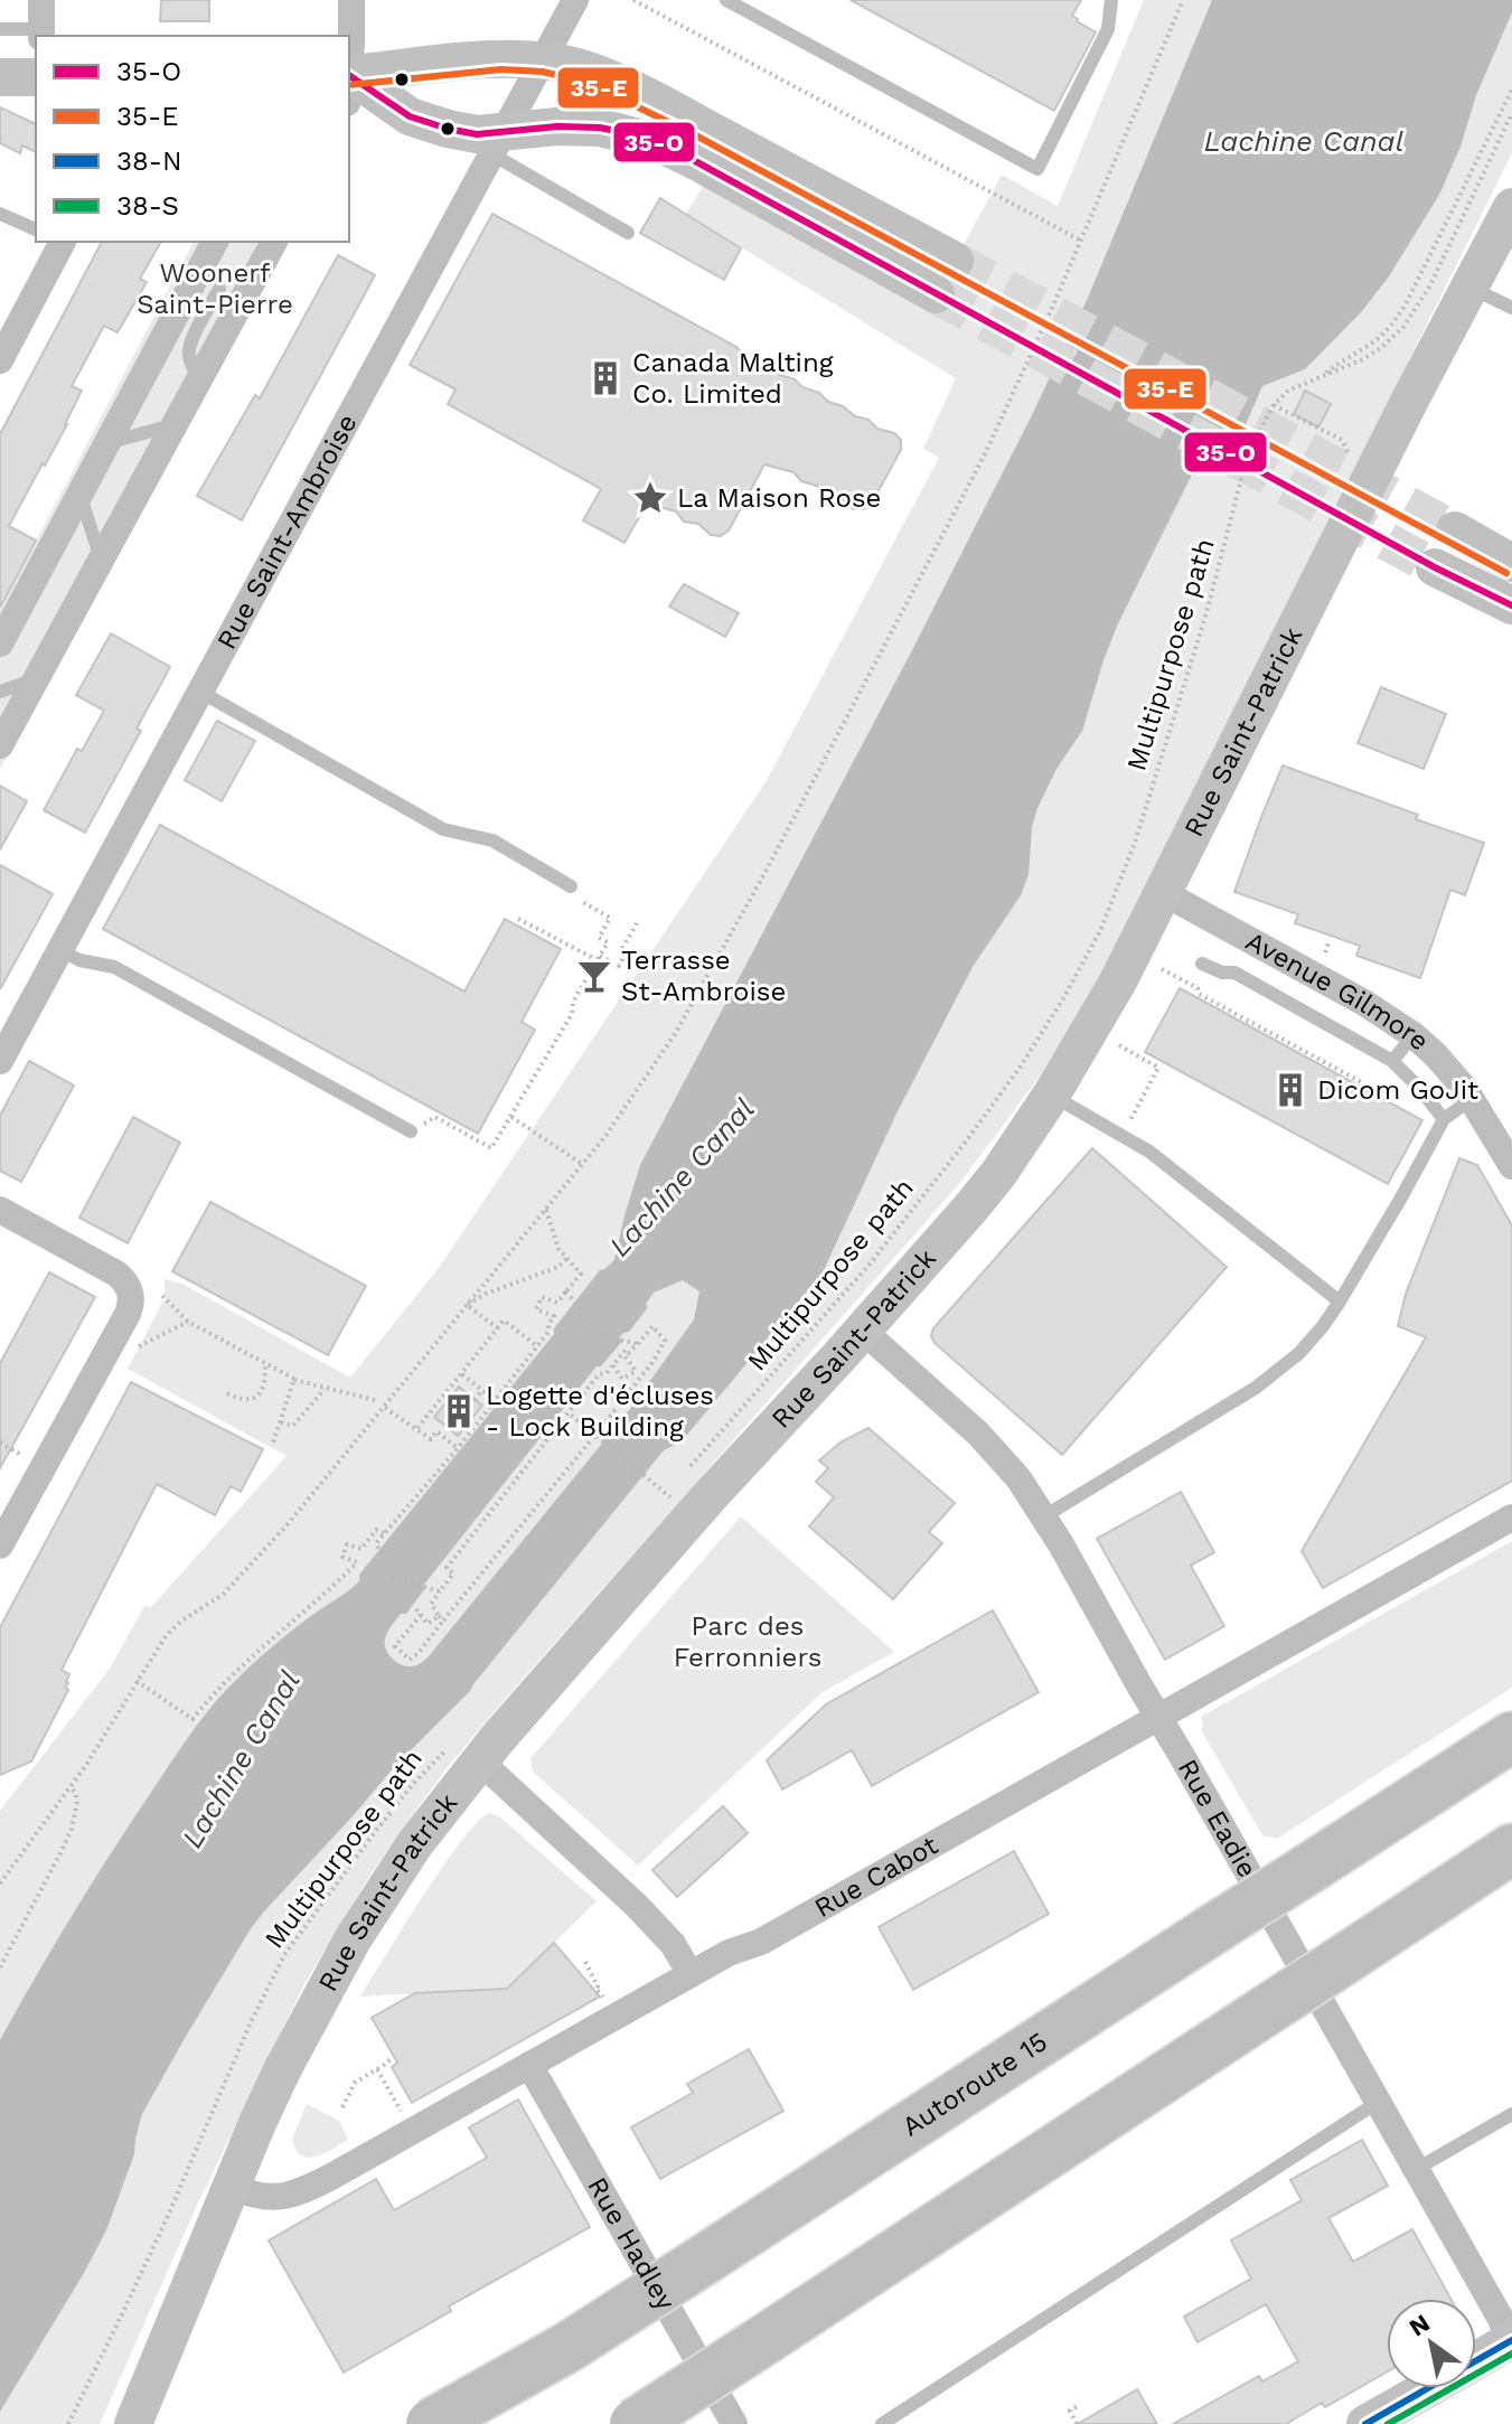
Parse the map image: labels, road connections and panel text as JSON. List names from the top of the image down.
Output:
{
  "streets": {
    "highway": ["Autoroute 15"],
    "main road": ["Rue Saint-Patrick"],
    "street": [
      "Rue Saint-Ambroise",
      "Avenue Gilmore",
      "Rue Eadie",
      "Rue Cabot",
      "Rue Hadley"
    ],
    "path": ["Multipurpose path"]
  },
  "crossings": [
    ["Multipurpose path", "Rue Saint-Patrick"],
    ["Rue Saint-Patrick", "Avenue Gilmore"],
    ["Rue Saint-Patrick", "Rue Eadie"],
    ["Rue Saint-Patrick", "Rue Cabot"],
    ["Rue Eadie", "Rue Cabot"],
    ["Rue Cabot", "Rue Hadley"]
  ],
  "water": ["Lachine Canal"],
  "parks": ["Woonerf Saint-Pierre", "Parc des Ferronniers"],
  "places": {
    "building": ["Canada Malting Co. Limited", "Dicom GoJit", "Logette d'écluses - Lock Building"],
    "place": ["La Maison Rose"],
    "bar": ["Terrasse St-Ambroise"]
  },
  "lines": [
    "transit line 35-E",
    "transit line 35-O",
    "transit line 38-N",
    "transit line 38-S"
  ],
  "legend": [
    "35-O",
    "35-E",
    "38-N",
    "38-S"
  ],
  "north": "top left"
}
